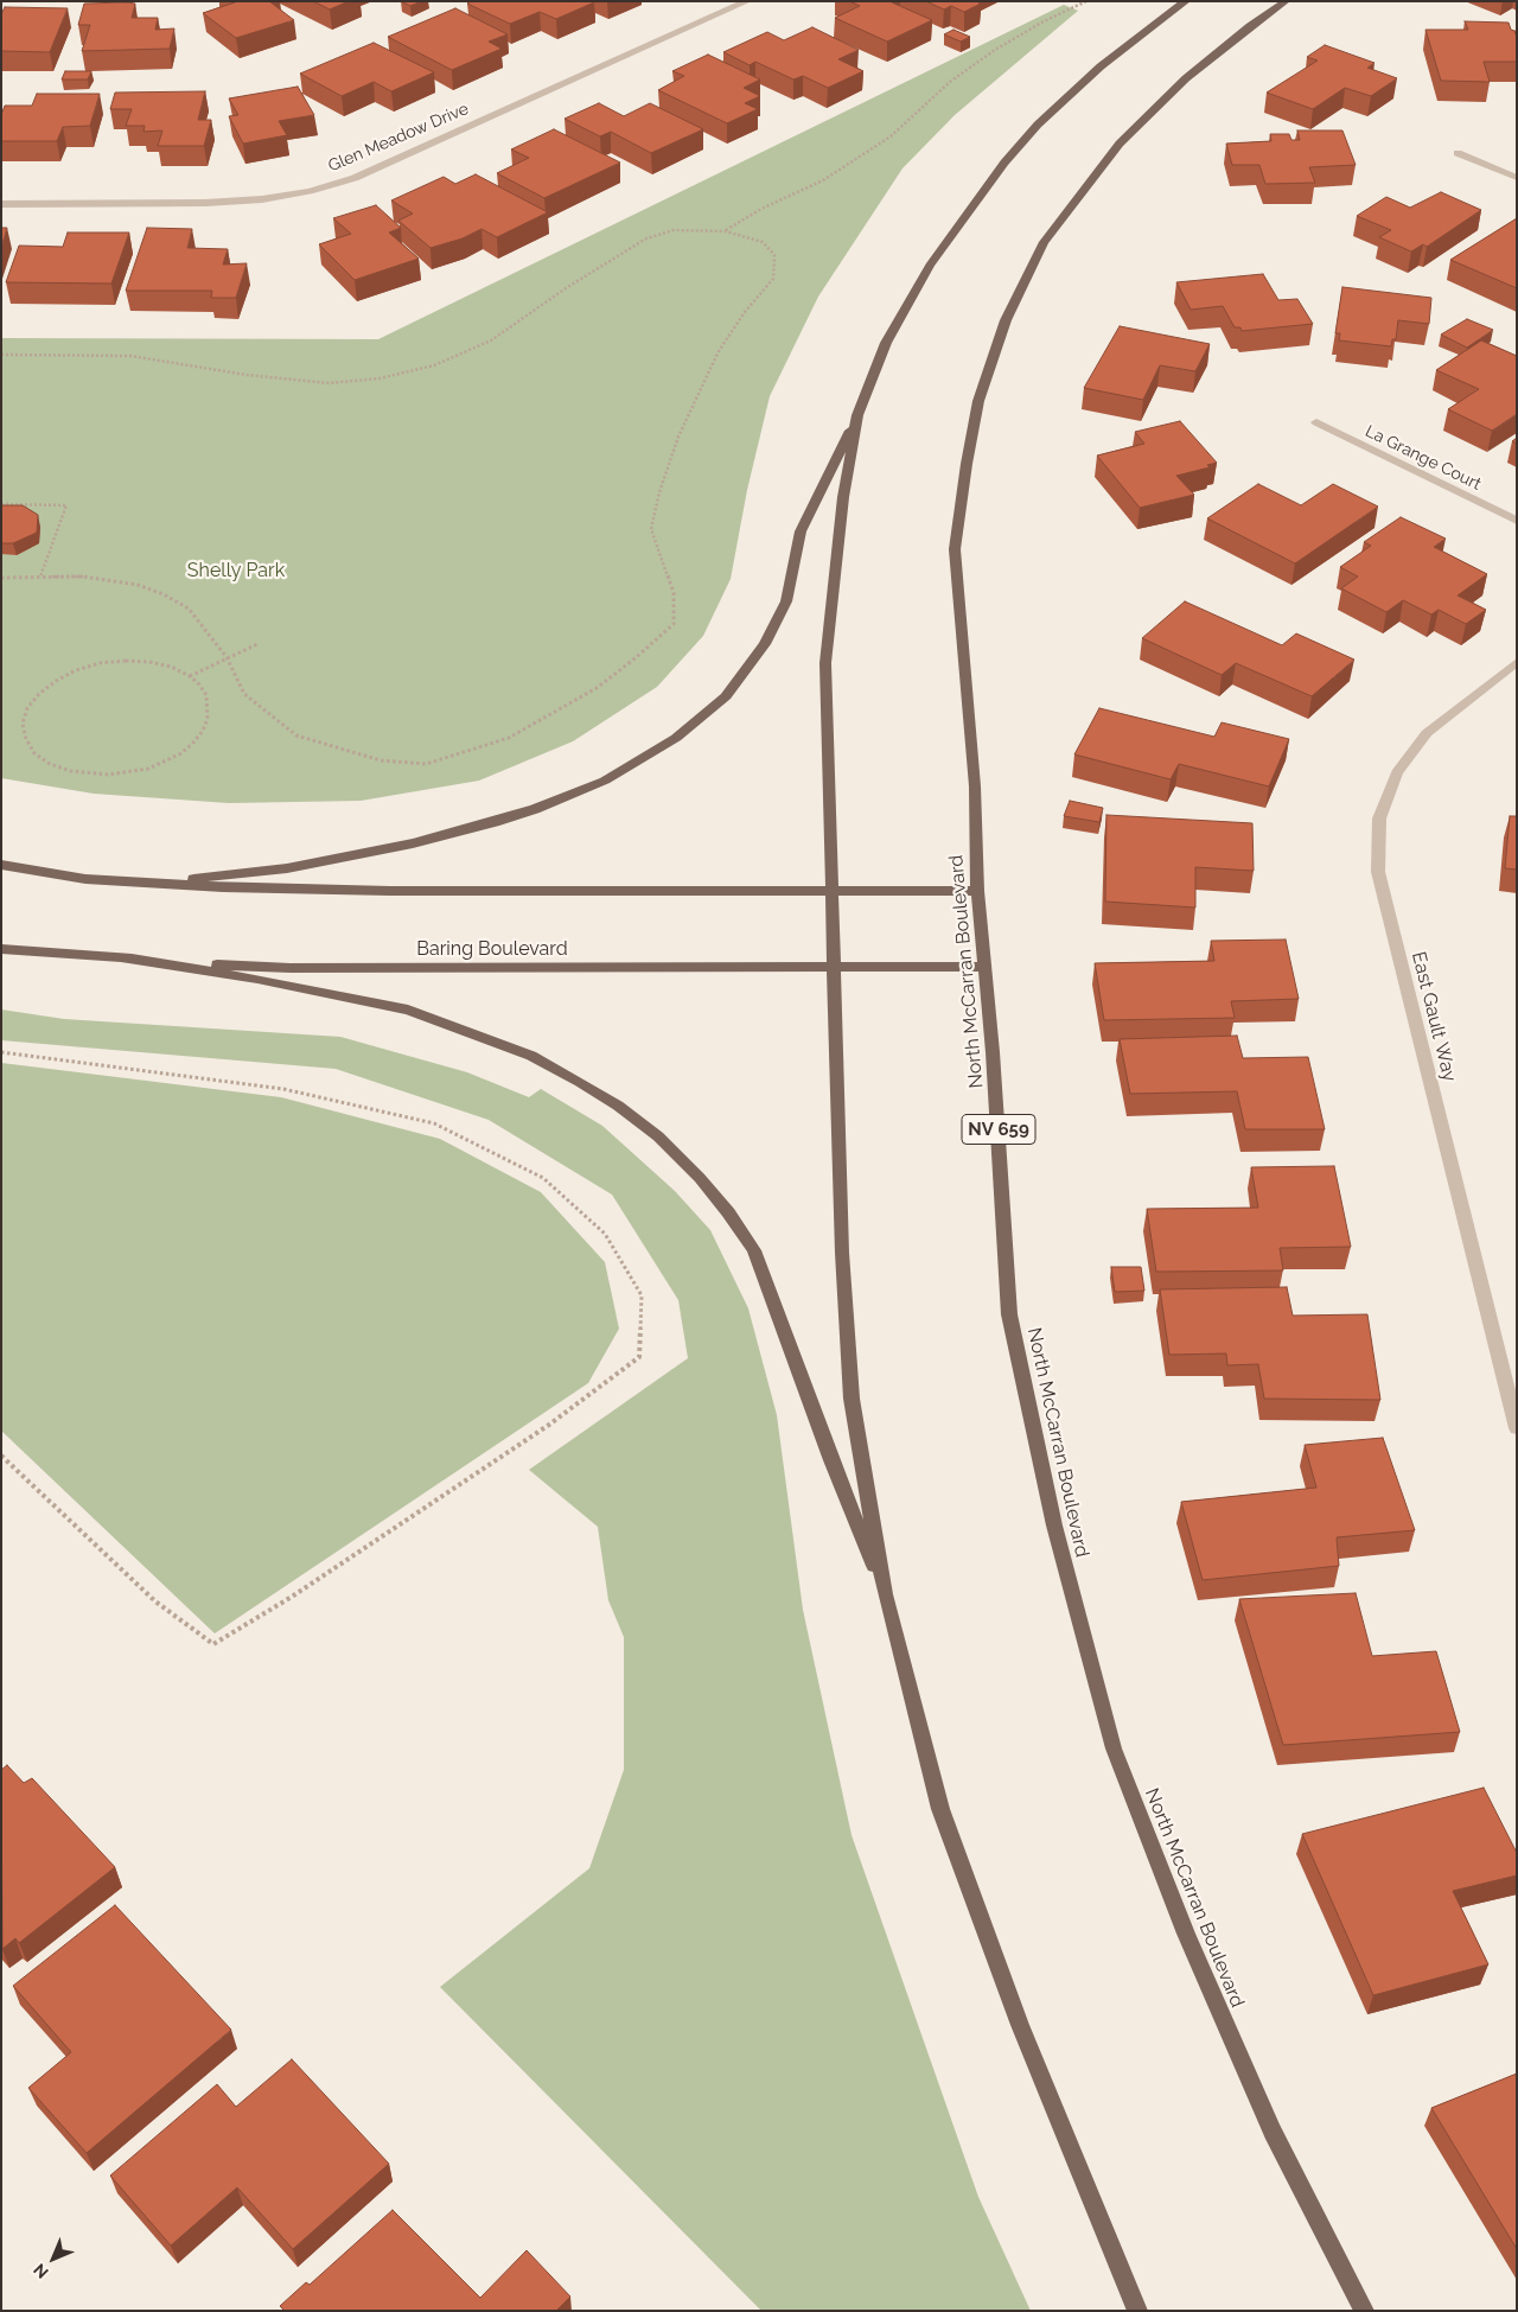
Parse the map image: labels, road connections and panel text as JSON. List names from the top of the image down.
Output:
{
  "streets": {
    "main road": ["Baring Boulevard", "North McCarran Boulevard", "NV 659"],
    "street": ["Glen Meadow Drive", "La Grange Court", "East Gault Way"]
  },
  "crossings": [
    ["Baring Boulevard", "North McCarran Boulevard"]
  ],
  "parks": ["Shelly Park"],
  "north": "bottom left"
}
